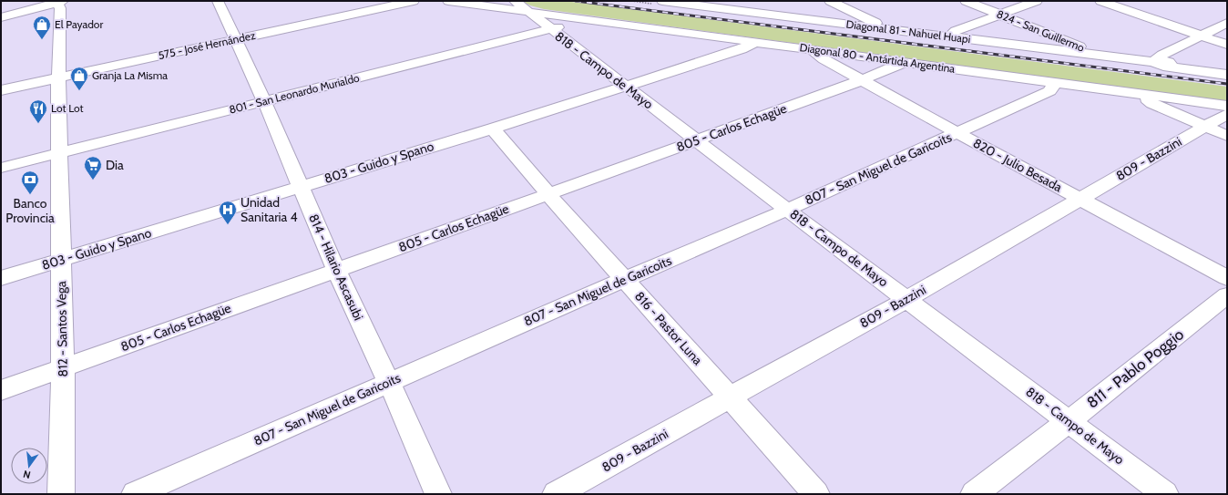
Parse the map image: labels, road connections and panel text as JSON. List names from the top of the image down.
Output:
{
  "streets": {
    "street": [
      "824 - San Guillermo",
      "Diagonal 81 - Nahuel Huapi",
      "575 - José Hernández",
      "Diagonal 80 - Antártida Argentina",
      "818 - Campo de Mayo",
      "801 - San Leonardo Murialdo",
      "805 - Carlos Echagüe",
      "809 - Bazzini",
      "803 - Guido y Spano",
      "820 - Julio Besada",
      "807 - San Miguel de Garicoits",
      "814 - Hilario Ascasubi",
      "816 - Pastor Luna",
      "812 - Santos Vega",
      "811 - Pablo Poggio"
    ]
  },
  "crossings": [
    ["824 - San Guillermo", "Diagonal 81 - Nahuel Huapi"],
    ["575 - José Hernández", "814 - Hilario Ascasubi"],
    ["575 - José Hernández", "812 - Santos Vega"],
    ["Diagonal 80 - Antártida Argentina", "818 - Campo de Mayo"],
    ["Diagonal 80 - Antártida Argentina", "801 - San Leonardo Murialdo"],
    ["Diagonal 80 - Antártida Argentina", "805 - Carlos Echagüe"],
    ["Diagonal 80 - Antártida Argentina", "803 - Guido y Spano"],
    ["Diagonal 80 - Antártida Argentina", "820 - Julio Besada"],
    ["Diagonal 80 - Antártida Argentina", "807 - San Miguel de Garicoits"],
    ["818 - Campo de Mayo", "801 - San Leonardo Murialdo"],
    ["818 - Campo de Mayo", "805 - Carlos Echagüe"],
    ["818 - Campo de Mayo", "809 - Bazzini"],
    ["818 - Campo de Mayo", "803 - Guido y Spano"],
    ["818 - Campo de Mayo", "807 - San Miguel de Garicoits"],
    ["818 - Campo de Mayo", "811 - Pablo Poggio"],
    ["801 - San Leonardo Murialdo", "814 - Hilario Ascasubi"],
    ["801 - San Leonardo Murialdo", "812 - Santos Vega"],
    ["805 - Carlos Echagüe", "820 - Julio Besada"],
    ["805 - Carlos Echagüe", "814 - Hilario Ascasubi"],
    ["805 - Carlos Echagüe", "816 - Pastor Luna"],
    ["805 - Carlos Echagüe", "812 - Santos Vega"],
    ["809 - Bazzini", "820 - Julio Besada"],
    ["809 - Bazzini", "816 - Pastor Luna"],
    ["803 - Guido y Spano", "814 - Hilario Ascasubi"],
    ["803 - Guido y Spano", "816 - Pastor Luna"],
    ["803 - Guido y Spano", "812 - Santos Vega"],
    ["820 - Julio Besada", "807 - San Miguel de Garicoits"],
    ["807 - San Miguel de Garicoits", "814 - Hilario Ascasubi"],
    ["807 - San Miguel de Garicoits", "816 - Pastor Luna"]
  ],
  "places": {
    "shop": ["El Payador", "Granja La Misma"],
    "restaurant": ["Lot Lot"],
    "supermarket": ["Dia"],
    "bank": ["Banco Provincia"],
    "hospital": ["Unidad Sanitaria 4"]
  },
  "north": "bottom"
}
